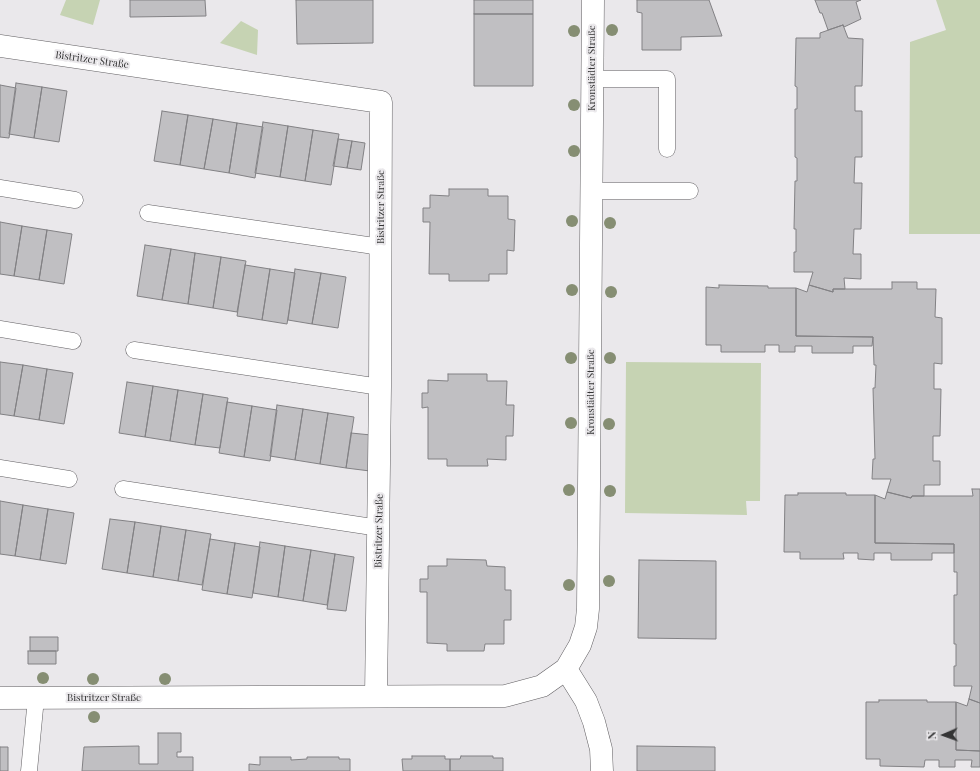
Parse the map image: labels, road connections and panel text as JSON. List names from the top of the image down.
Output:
{
  "streets": {
    "street": ["Bistritzer Straße", "Kronstädter Straße"]
  },
  "crossings": [
    ["Bistritzer Straße", "Kronstädter Straße"]
  ],
  "north": "left"
}
